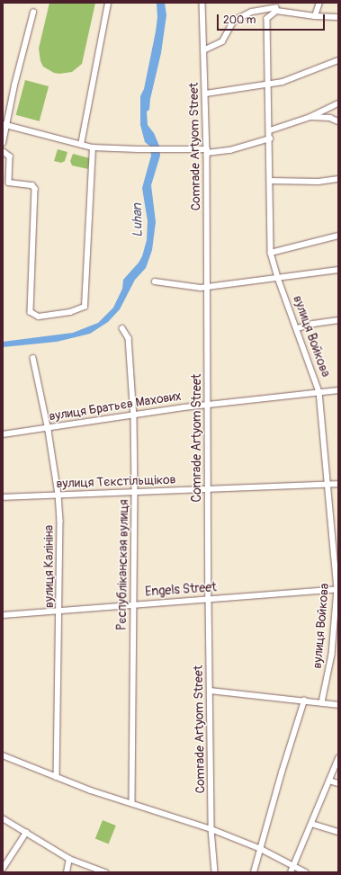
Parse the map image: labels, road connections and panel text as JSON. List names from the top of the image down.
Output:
{
  "streets": {
    "street": [
      "Comrade Artyom Street",
      "вулиця Войкова",
      "вулиця Братьєв Махових",
      "вулиця Тєкстільщіков",
      "Рєспубліканская вулиця",
      "вулиця Калініна",
      "Engels Street"
    ]
  },
  "crossings": [
    ["Comrade Artyom Street", "вулиця Братьєв Махових"],
    ["Comrade Artyom Street", "вулиця Тєкстільщіков"],
    ["Comrade Artyom Street", "Engels Street"],
    ["вулиця Войкова", "вулиця Братьєв Махових"],
    ["вулиця Войкова", "вулиця Тєкстільщіков"],
    ["вулиця Войкова", "Engels Street"],
    ["вулиця Братьєв Махових", "Рєспубліканская вулиця"],
    ["вулиця Братьєв Махових", "вулиця Калініна"],
    ["вулиця Тєкстільщіков", "Рєспубліканская вулиця"],
    ["вулиця Тєкстільщіков", "вулиця Калініна"],
    ["Рєспубліканская вулиця", "Engels Street"],
    ["вулиця Калініна", "Engels Street"]
  ],
  "water": ["Luhan"],
  "scale_bar": "200 m"
}
